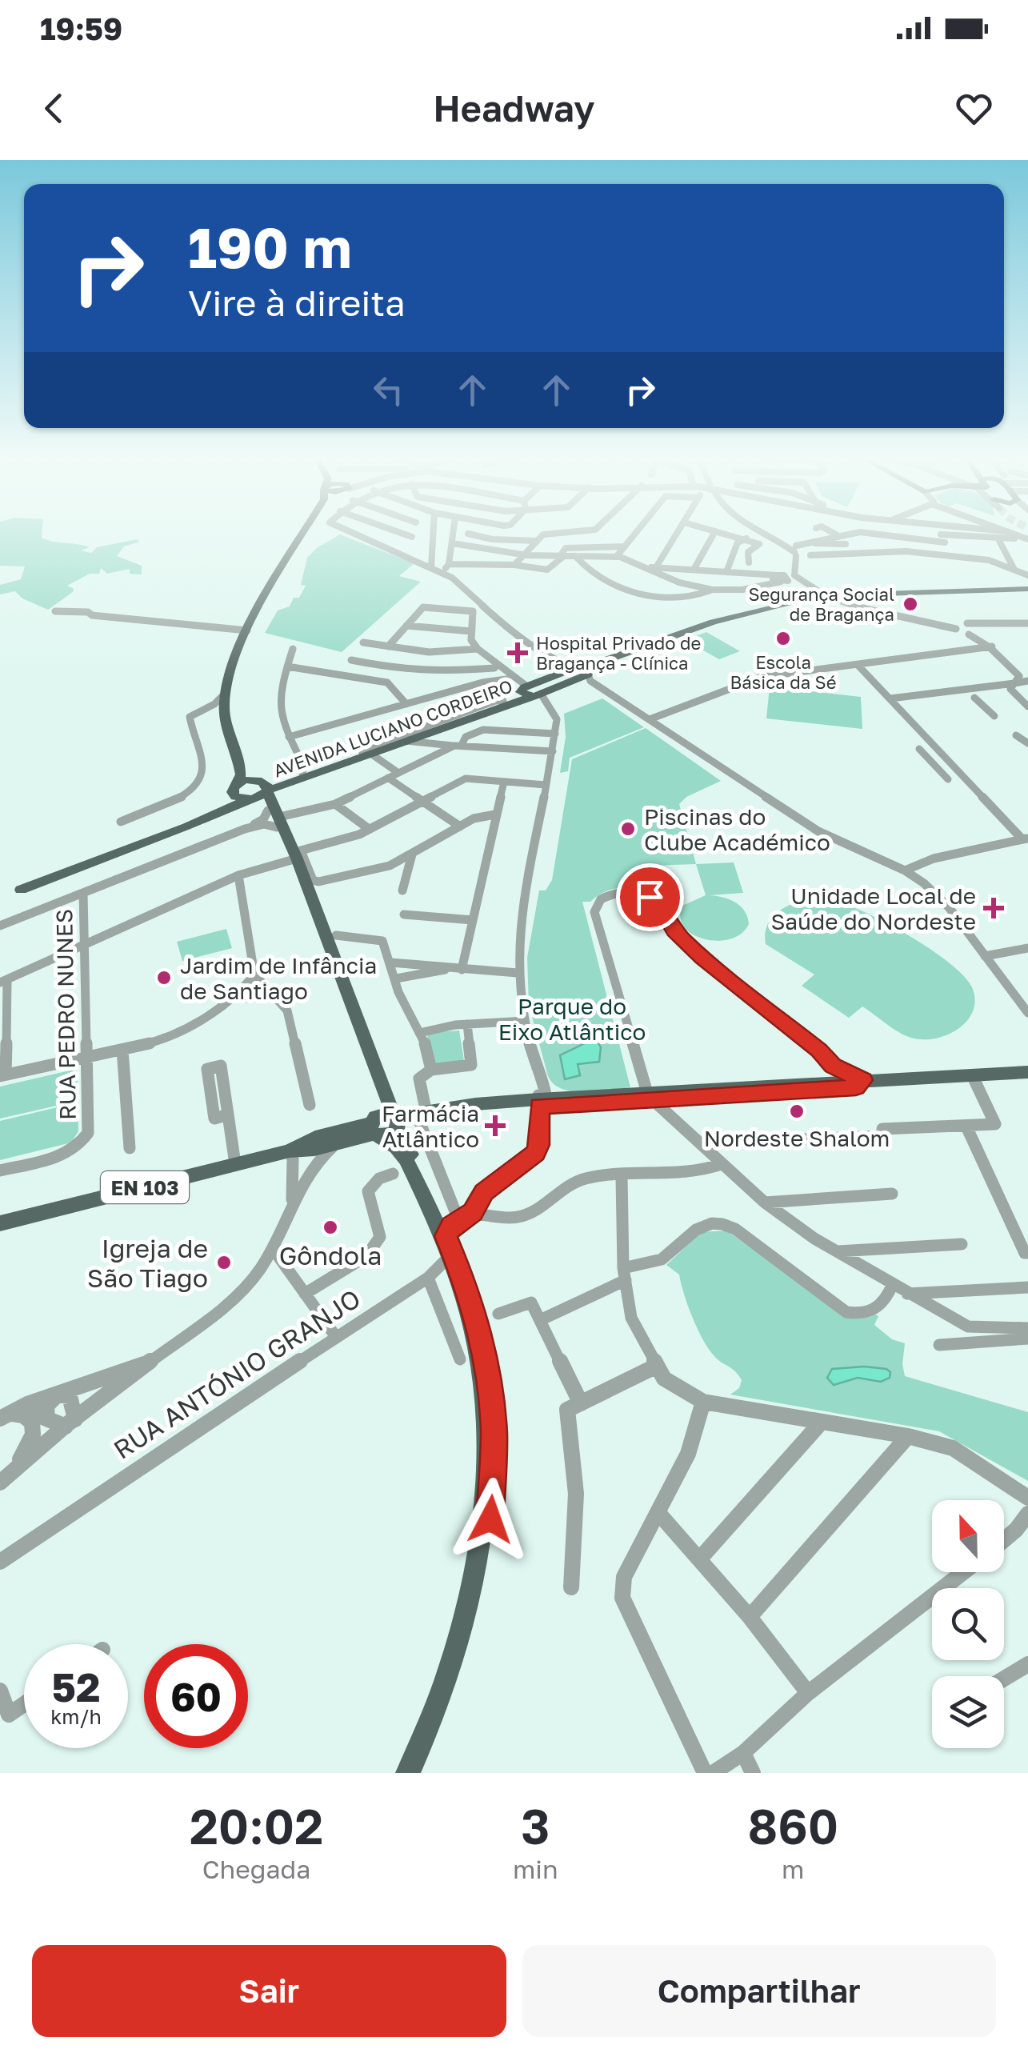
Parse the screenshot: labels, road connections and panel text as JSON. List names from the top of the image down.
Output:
{
  "streets": {
    "main road": ["AVENIDA LUCIANO CORDEIRO", "EN 103"],
    "street": ["RUA PEDRO NUNES", "RUA ANTÓNIO GRANJO"]
  },
  "parks": ["Parque do Eixo Atlântico"],
  "places": {
    "other": [
      "Segurança Social de Bragança",
      "Escola Básica da Sé",
      "Piscinas do Clube Académico",
      "Jardim de Infância de Santiago",
      "Nordeste Shalom",
      "Gôndola",
      "Igreja de São Tiago"
    ],
    "health": ["Hospital Privado de Bragança - Clínica", "Unidade Local de Saúde do Nordeste", "Farmácia Atlântico"]
  },
  "north": "top",
  "page": {
    "status": "19:59",
    "header": "Headway",
    "turn": ["190 m", "Vire à direita"],
    "speed": "52 km/h",
    "limit": "60",
    "eta": [
      "20:02",
      "Chegada",
      "3",
      "min",
      "860",
      "m"
    ],
    "buttons": ["Sair", "Compartilhar"]
  }
}
